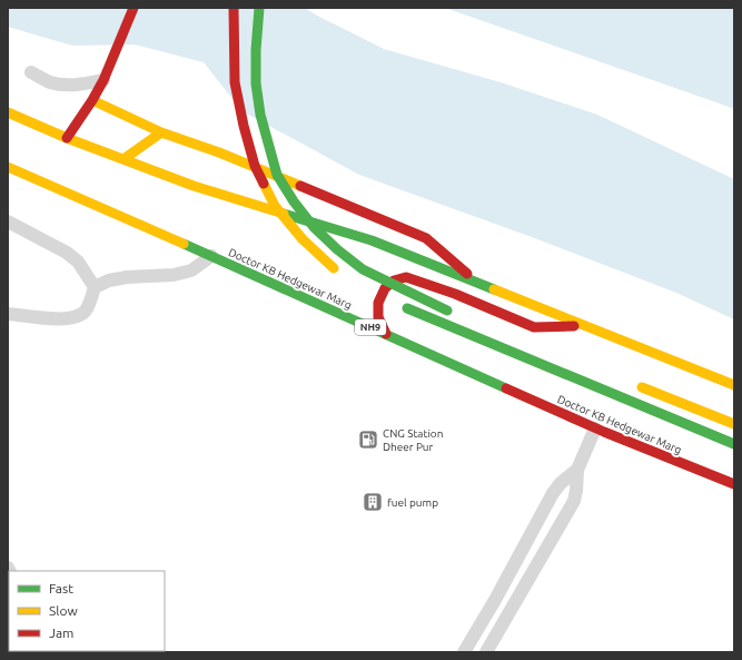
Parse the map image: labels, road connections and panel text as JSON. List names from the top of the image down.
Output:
{
  "streets": {
    "main road": ["Doctor KB Hedgewar Marg", "NH9"]
  },
  "places": {
    "fuel station": ["CNG Station Dheer Pur"],
    "building": ["fuel pump"]
  },
  "legend": ["Fast", "Slow", "Jam"]
}
